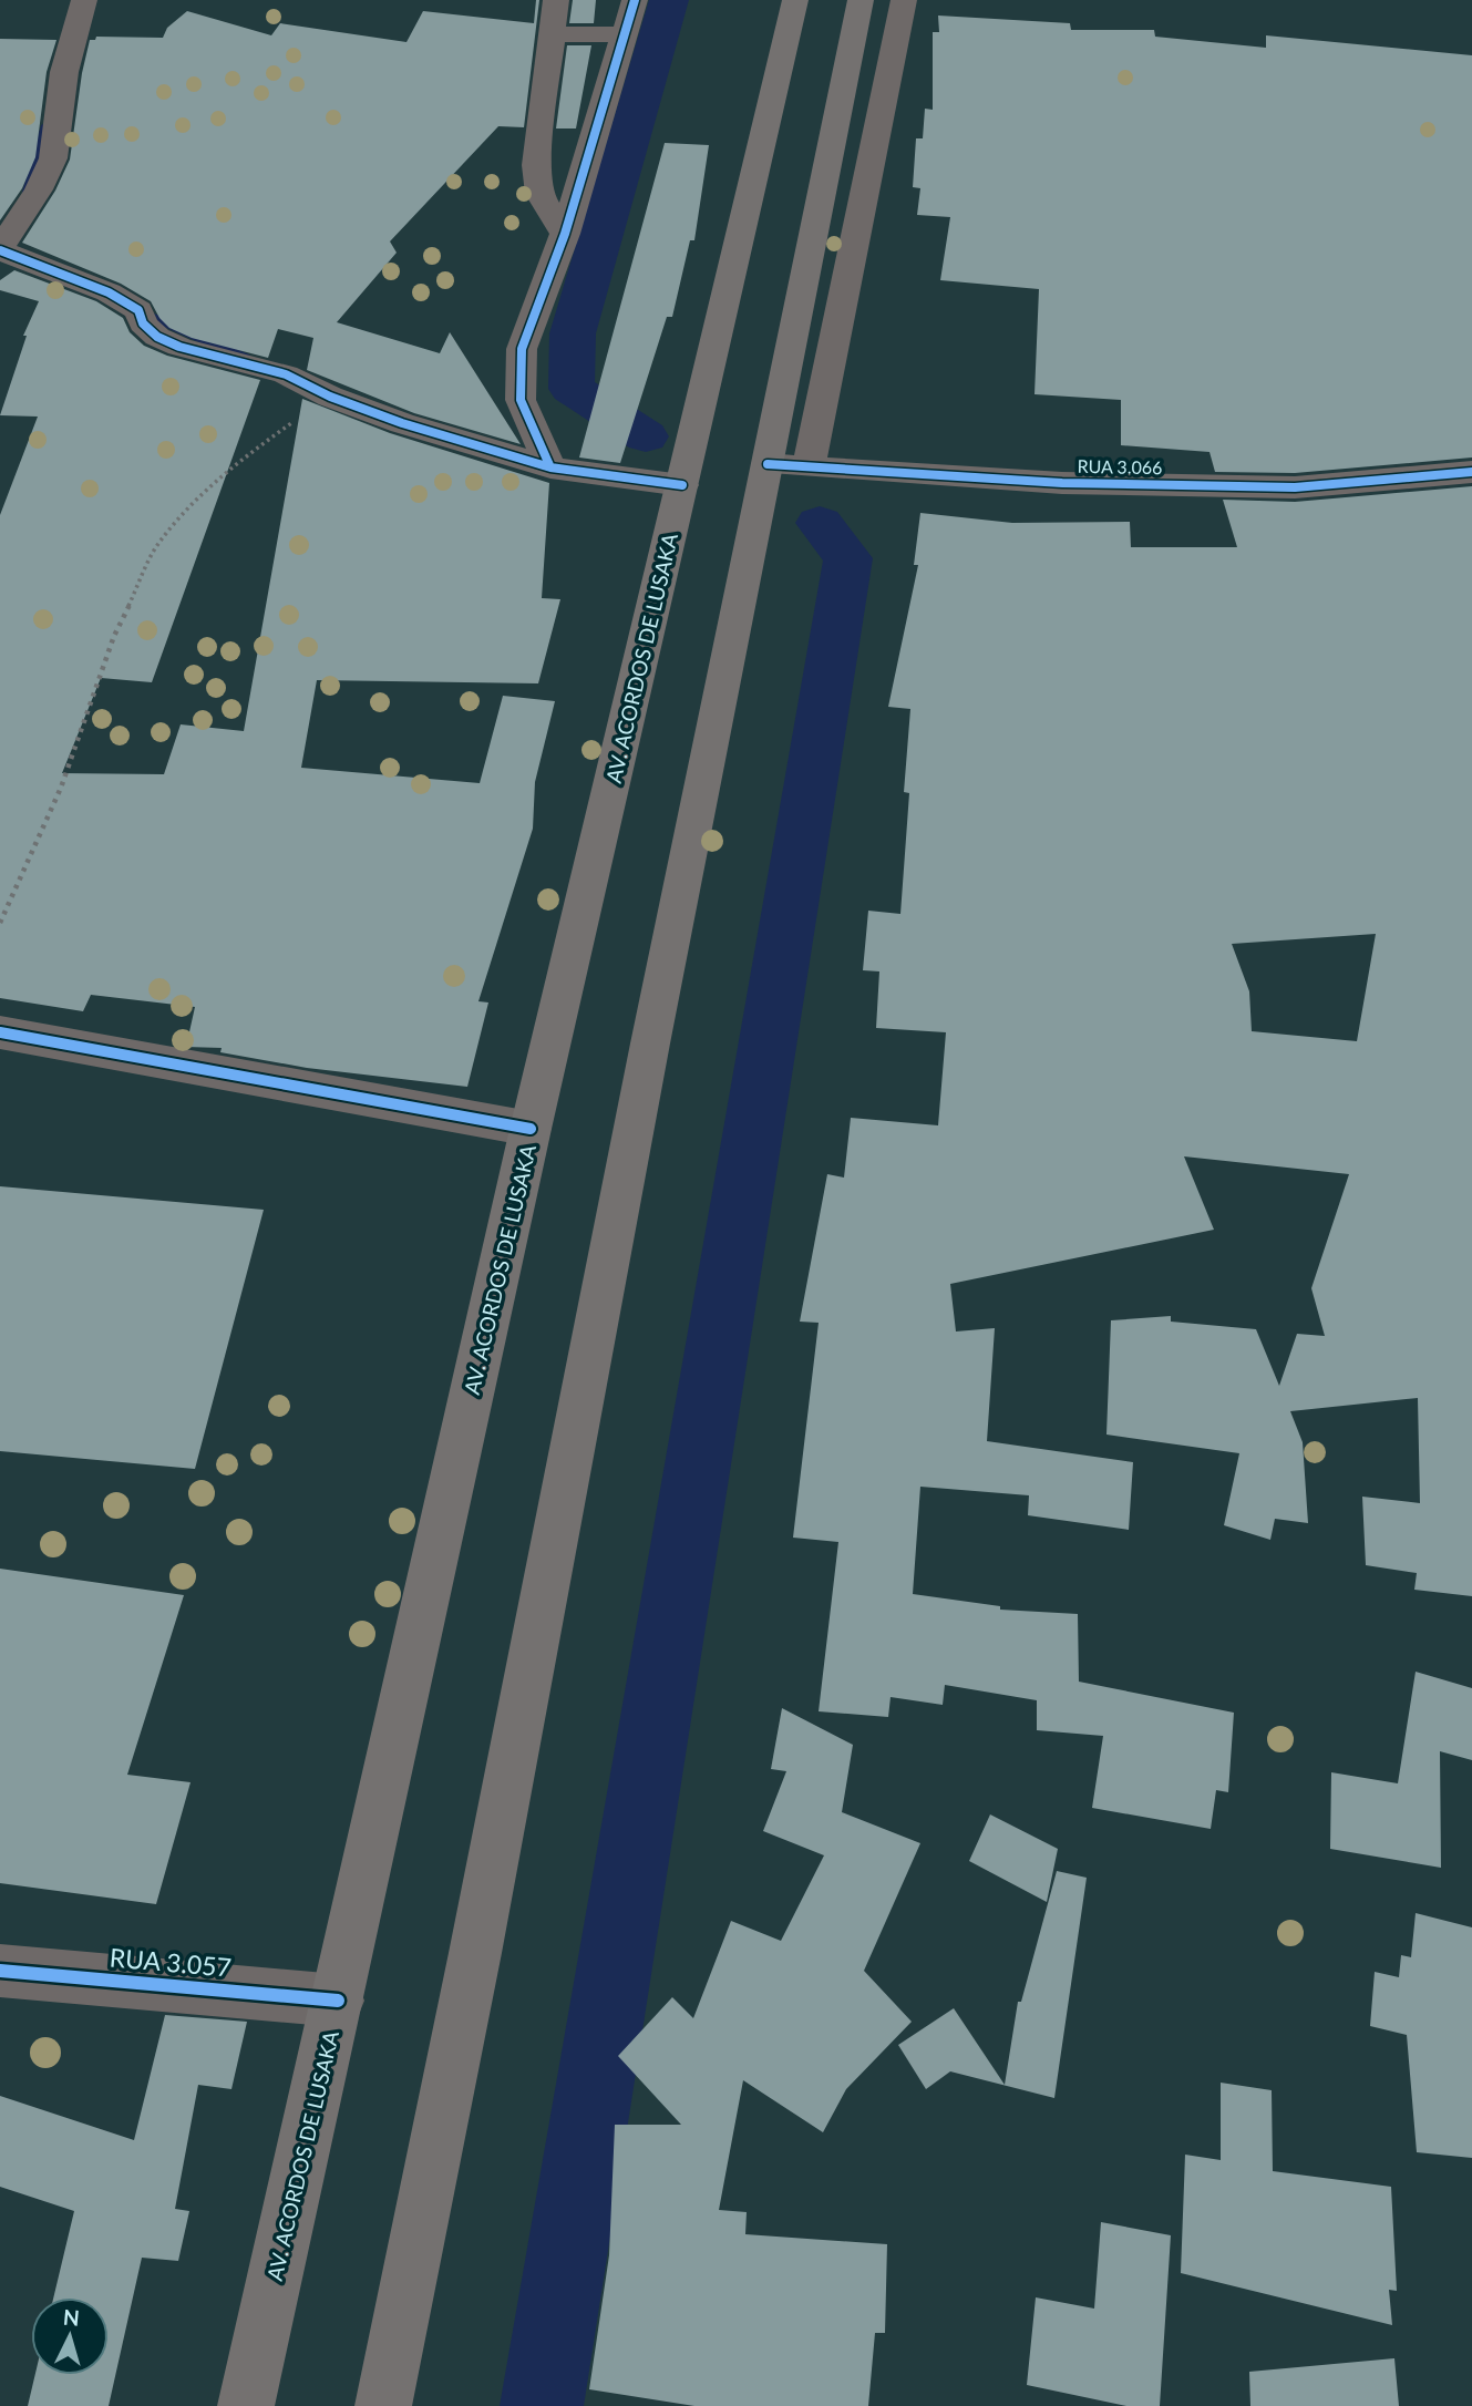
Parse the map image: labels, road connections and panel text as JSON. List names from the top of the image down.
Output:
{
  "streets": {
    "main road": ["AV. ACORDOS DE LUSAKA"],
    "street": ["RUA 3.066", "RUA 3.057"]
  },
  "crossings": [
    ["AV. ACORDOS DE LUSAKA", "RUA 3.057"]
  ],
  "north": "top"
}
